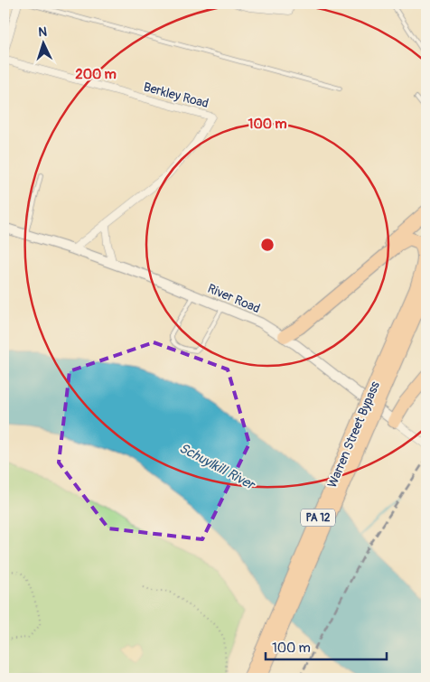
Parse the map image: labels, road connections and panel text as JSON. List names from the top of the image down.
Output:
{
  "streets": {
    "highway": ["Warren Street Bypass", "PA 12"],
    "street": ["Berkley Road", "River Road"]
  },
  "water": ["Schuylkill River"],
  "scale_bar": "100 m",
  "north": "top",
  "rings": ["200 m", "100 m"]
}
